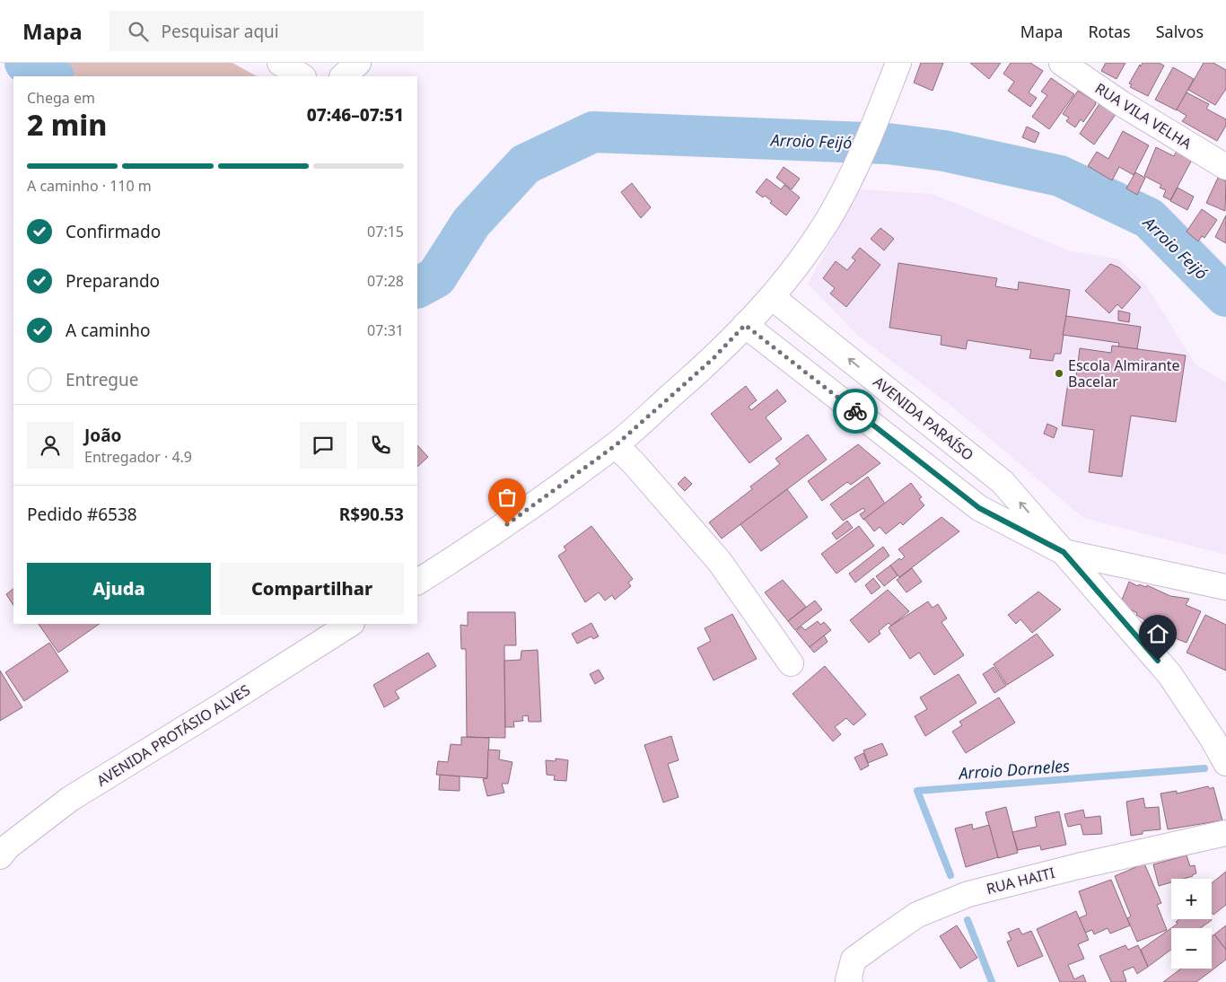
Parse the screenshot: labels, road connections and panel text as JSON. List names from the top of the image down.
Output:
{
  "streets": {
    "main road": [
      "RUA VILA VELHA",
      "AVENIDA PARAÍSO",
      "AVENIDA PROTÁSIO ALVES",
      "RUA HAITI"
    ]
  },
  "water": ["Arroio Feijó", "Arroio Dorneles"],
  "places": ["Escola Almirante Bacelar"],
  "page": {
    "header": "Mapa",
    "search": "Pesquisar aqui",
    "nav": ["Mapa", "Rotas", "Salvos"],
    "heading": ["2 min", "Chega em", "07:46–07:51"],
    "panel": [
      "João",
      "Entregador · 4.9",
      "Pedido #6538",
      "R$90.53"
    ],
    "bar": "A caminho · 110 m",
    "list": [
      ["Confirmado", "07:15"],
      ["Preparando", "07:28"],
      ["A caminho", "07:31"],
      "Entregue"
    ],
    "buttons": ["Ajuda", "Compartilhar"],
    "map_buttons": ["+", "−"]
  }
}
